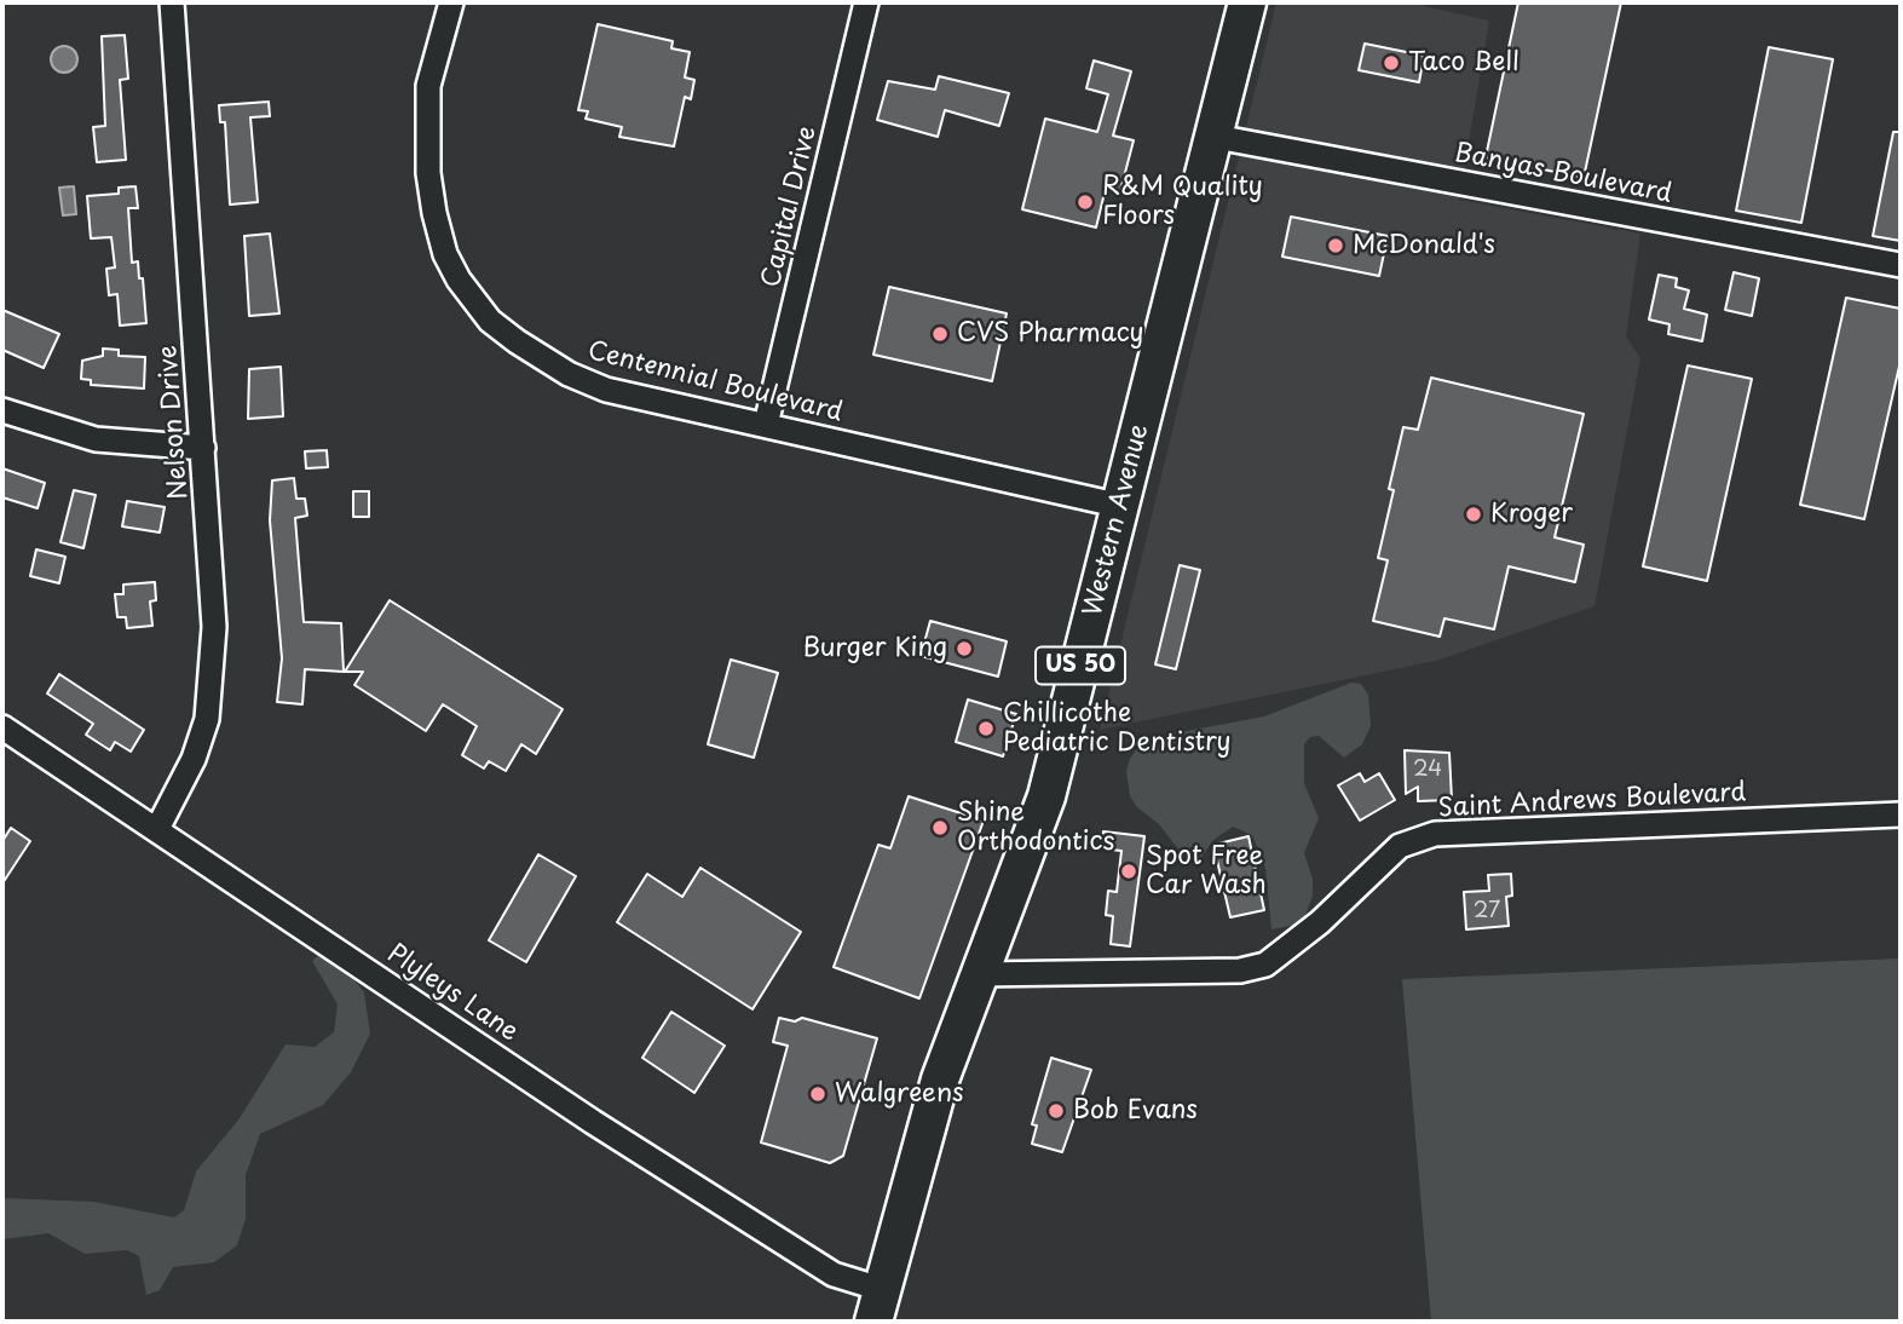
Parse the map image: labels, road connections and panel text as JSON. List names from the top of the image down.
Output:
{
  "streets": {
    "main road": ["Western Avenue", "US 50"],
    "street": [
      "Banyas Boulevard",
      "Capital Drive",
      "Centennial Boulevard",
      "Nelson Drive",
      "Saint Andrews Boulevard",
      "Plyleys Lane"
    ]
  },
  "crossings": [
    ["Banyas Boulevard", "Western Avenue"],
    ["Capital Drive", "Centennial Boulevard"],
    ["Centennial Boulevard", "Western Avenue"],
    ["Nelson Drive", "Plyleys Lane"],
    ["Western Avenue", "Saint Andrews Boulevard"],
    ["Western Avenue", "Plyleys Lane"]
  ],
  "places": [
    "Taco Bell",
    "R&M Quality Floors",
    "McDonald's",
    "CVS Pharmacy",
    "Kroger",
    "Burger King",
    "Chillicothe Pediatric Dentistry",
    "Shine Orthodontics",
    "Spot Free Car Wash",
    "Walgreens",
    "Bob Evans"
  ],
  "house_numbers": ["24", "27"]
}
